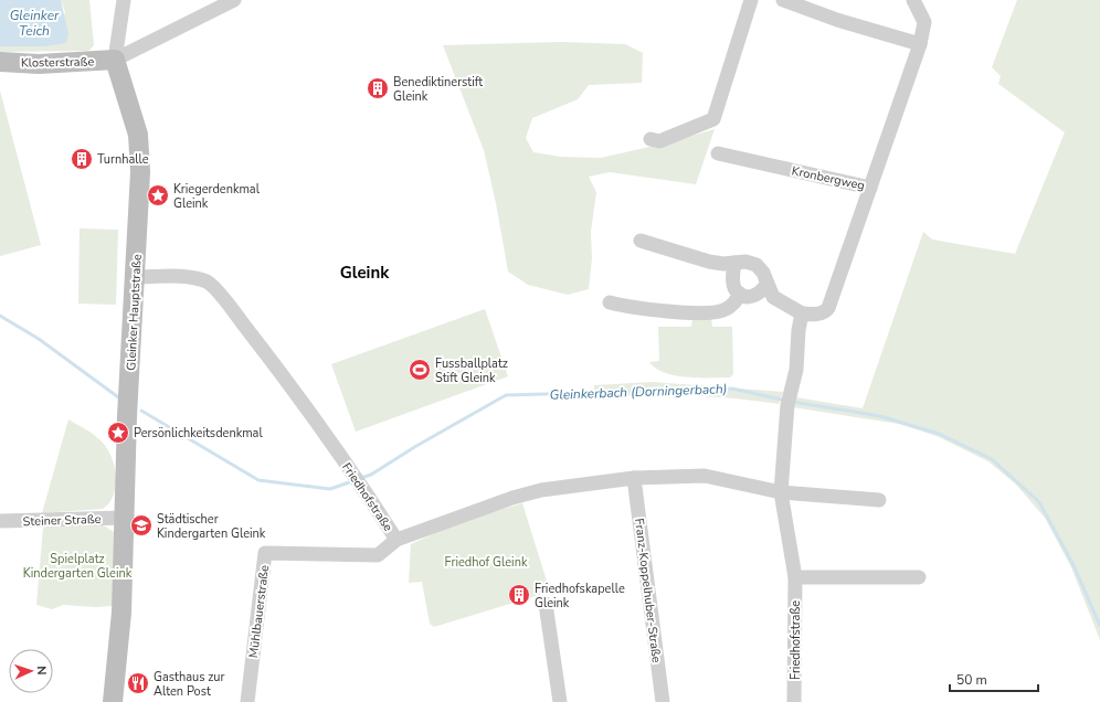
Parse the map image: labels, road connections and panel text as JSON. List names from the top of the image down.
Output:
{
  "streets": {
    "street": [
      "Klosterstraße",
      "Kronbergweg",
      "Gleinker Hauptstraße",
      "Friedhofstraße",
      "Steiner Straße",
      "Franz-Koppelhuber-Straße",
      "Mühlbauerstraße"
    ]
  },
  "crossings": [
    ["Klosterstraße", "Gleinker Hauptstraße"],
    ["Gleinker Hauptstraße", "Friedhofstraße"],
    ["Gleinker Hauptstraße", "Steiner Straße"],
    ["Friedhofstraße", "Franz-Koppelhuber-Straße"],
    ["Friedhofstraße", "Mühlbauerstraße"]
  ],
  "districts": ["Gleink"],
  "water": ["Gleinker Teich", "Gleinkerbach (Dorningerbach)"],
  "parks": ["Spielplatz Kindergarten Gleink", "Friedhof Gleink"],
  "places": {
    "building": ["Benediktinerstift Gleink", "Turnhalle", "Friedhofskapelle Gleink"],
    "place": ["Kriegerdenkmal Gleink", "Persönlichkeitsdenkmal"],
    "sports": ["Fussballplatz Stift Gleink"],
    "school or university": ["Städtischer Kindergarten Gleink"],
    "restaurant": ["Gasthaus zur Alten Post"]
  },
  "scale_bar": "50 m",
  "north": "right"
}
